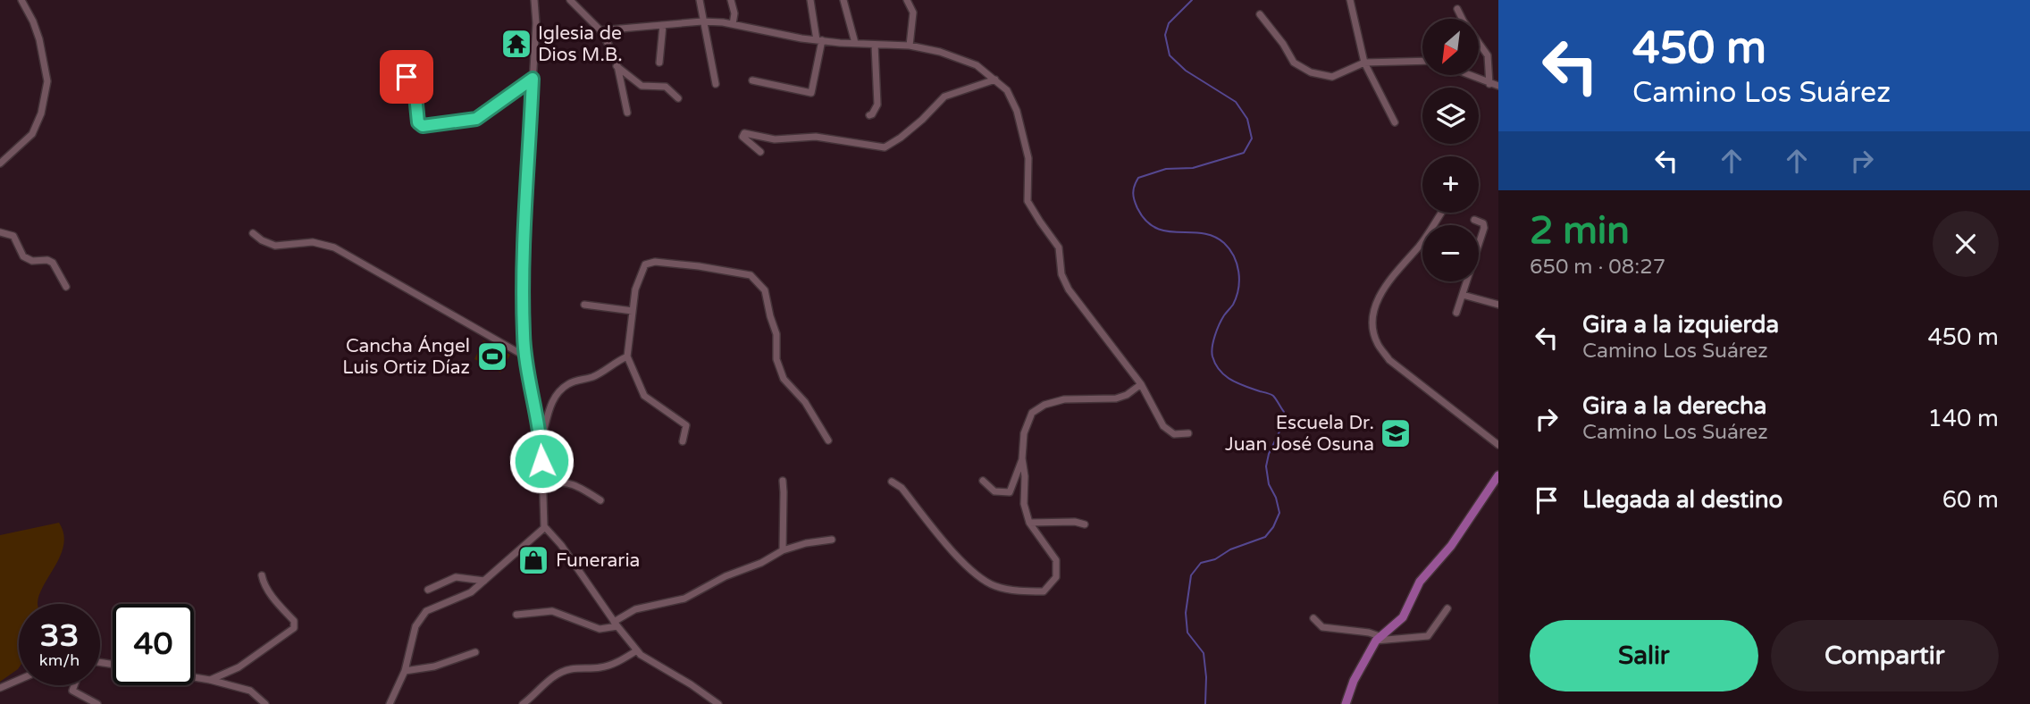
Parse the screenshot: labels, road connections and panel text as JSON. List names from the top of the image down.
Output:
{
  "places": {
    "temple": ["Iglesia de Dios M.B."],
    "sports": ["Cancha Ángel Luis Ortiz Díaz"],
    "school or university": ["Escuela Dr. Juan José Osuna"],
    "shop": ["Funeraria"]
  },
  "north": "bottom left",
  "page": {
    "turn": ["450 m", "Camino Los Suárez"],
    "map_buttons": ["+", "−"],
    "heading": ["2 min", "650 m · 08:27"],
    "list": [
      {
        "name": "Gira a la izquierda",
        "note": "Camino Los Suárez",
        "value": "450 m"
      },
      {
        "name": "Gira a la derecha",
        "note": "Camino Los Suárez",
        "value": "140 m"
      },
      {
        "name": "Llegada al destino",
        "value": "60 m"
      }
    ],
    "speed": "33 km/h",
    "limit": "40",
    "buttons": ["Salir", "Compartir"]
  }
}
